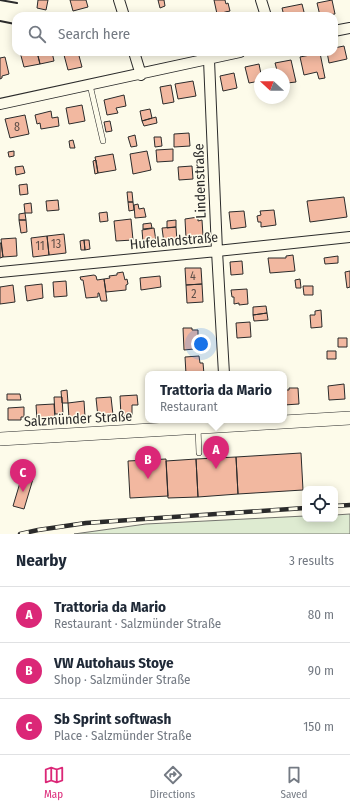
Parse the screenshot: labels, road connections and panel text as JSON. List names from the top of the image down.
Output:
{
  "streets": {
    "main road": ["Salzmünder Straße"],
    "street": ["Lindenstraße", "Hufelandstraße"]
  },
  "crossings": [
    ["Lindenstraße", "Hufelandstraße"]
  ],
  "house_numbers": [
    "8",
    "13",
    "11",
    "4",
    "2"
  ],
  "north": "left",
  "page": {
    "search": "Search here",
    "popup": ["Trattoria da Mario", "Restaurant"],
    "pins": ["A", "B", "C"],
    "heading": ["Nearby", "3 results"],
    "list": [
      {
        "mark": "A",
        "name": "Trattoria da Mario",
        "note": "Restaurant · Salzmünder Straße",
        "value": "80 m"
      },
      {
        "mark": "B",
        "name": "VW Autohaus Stoye",
        "note": "Shop · Salzmünder Straße",
        "value": "90 m"
      },
      {
        "mark": "C",
        "name": "Sb Sprint softwash",
        "note": "Place · Salzmünder Straße",
        "value": "150 m"
      }
    ],
    "nav": ["Map", "Directions", "Saved"]
  }
}
